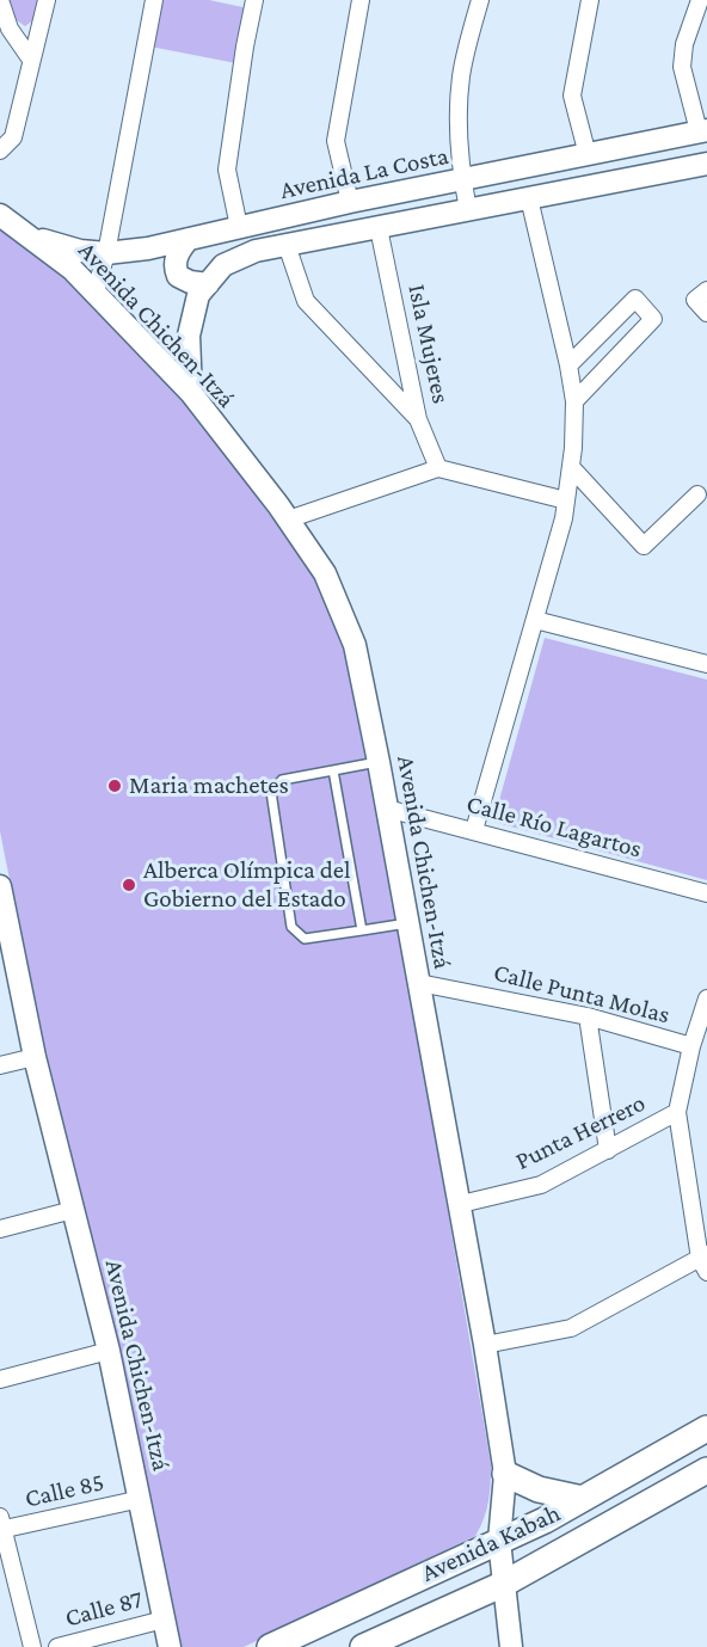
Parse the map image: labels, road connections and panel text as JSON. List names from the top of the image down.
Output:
{
  "streets": {
    "main road": ["Avenida La Costa", "Avenida Chichen-Itzá", "Avenida Kabah"],
    "street": [
      "Isla Mujeres",
      "Calle Río Lagartos",
      "Calle Punta Molas",
      "Punta Herrero",
      "Calle 85",
      "Calle 87"
    ]
  },
  "crossings": [
    ["Avenida La Costa", "Avenida Chichen-Itzá"],
    ["Avenida Chichen-Itzá", "Calle Río Lagartos"],
    ["Avenida Chichen-Itzá", "Calle Punta Molas"],
    ["Avenida Chichen-Itzá", "Punta Herrero"],
    ["Avenida Chichen-Itzá", "Calle 85"],
    ["Avenida Chichen-Itzá", "Avenida Kabah"],
    ["Avenida Chichen-Itzá", "Calle 87"]
  ],
  "places": ["Maria machetes", "Alberca Olímpica del Gobierno del Estado"]
}
